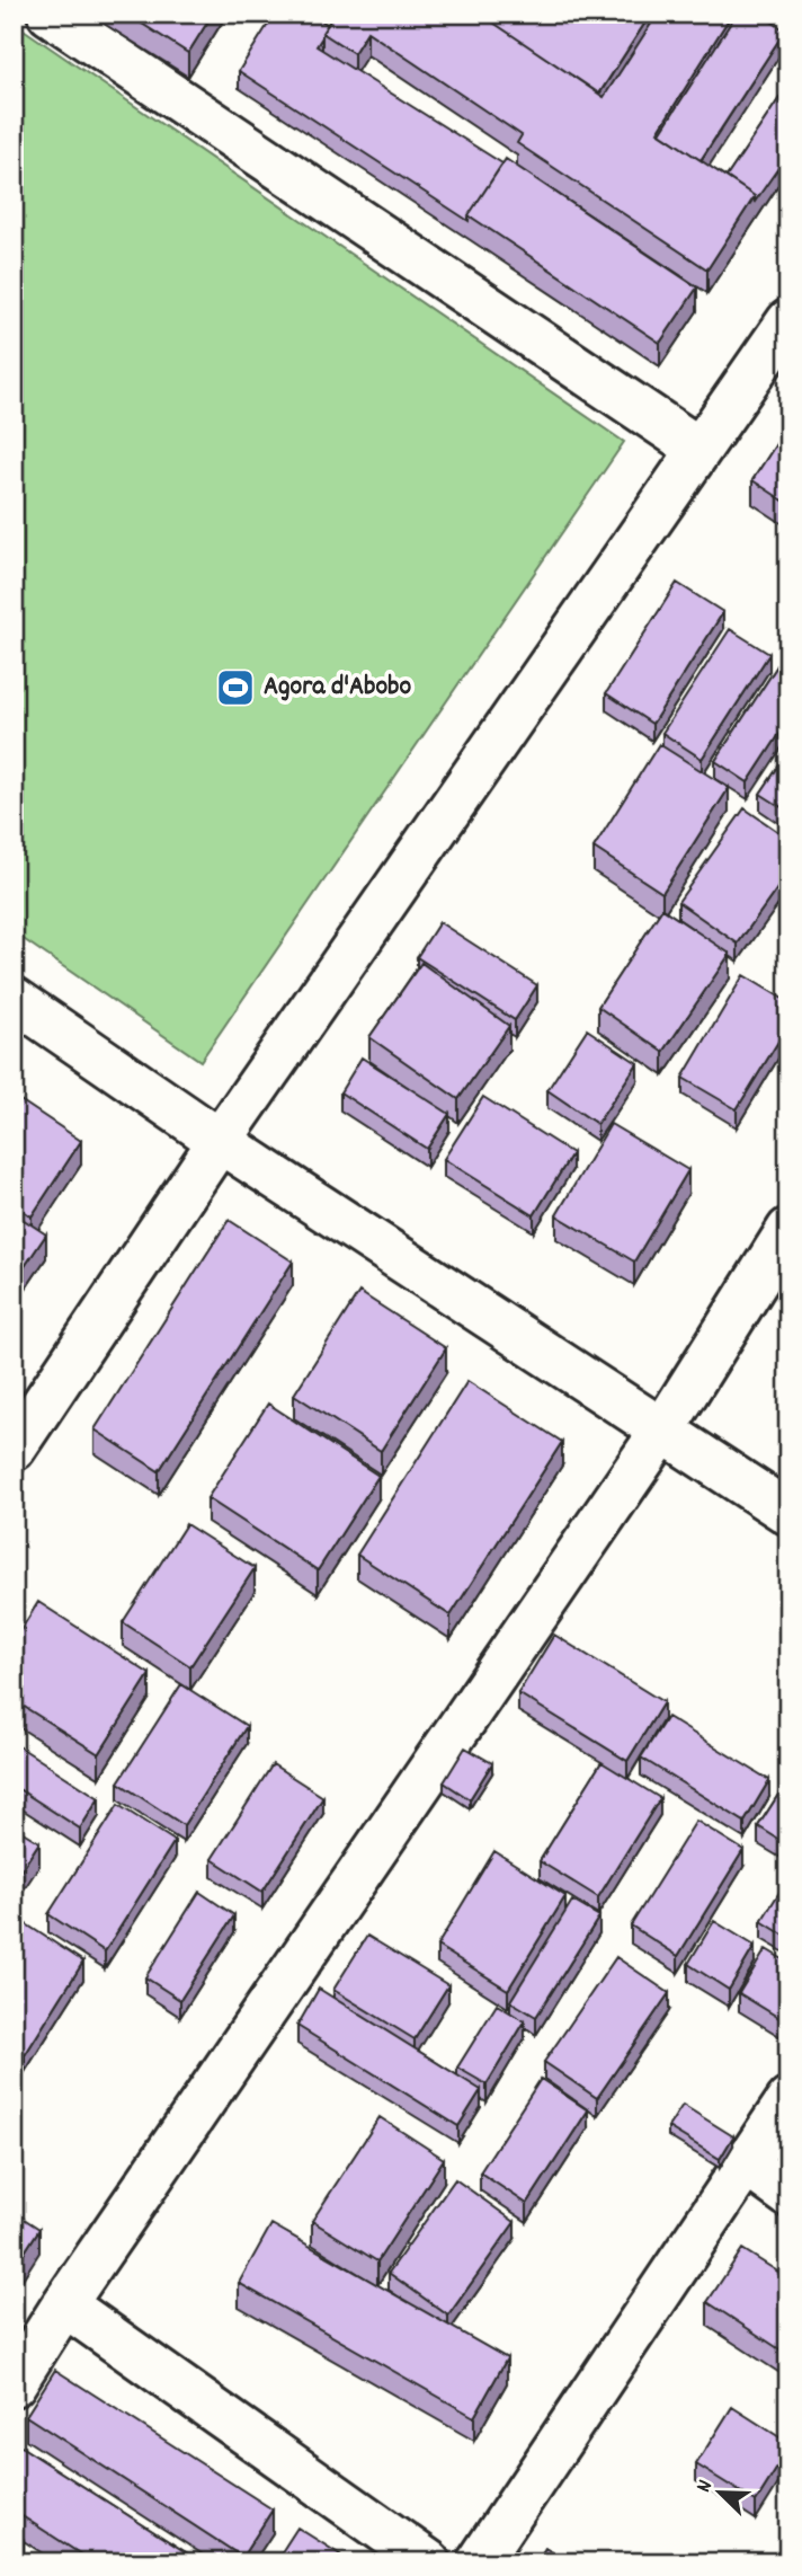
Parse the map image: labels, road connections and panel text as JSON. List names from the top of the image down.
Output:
{
  "places": {
    "sports": ["Agora d'Abobo"]
  },
  "north": "top left"
}
